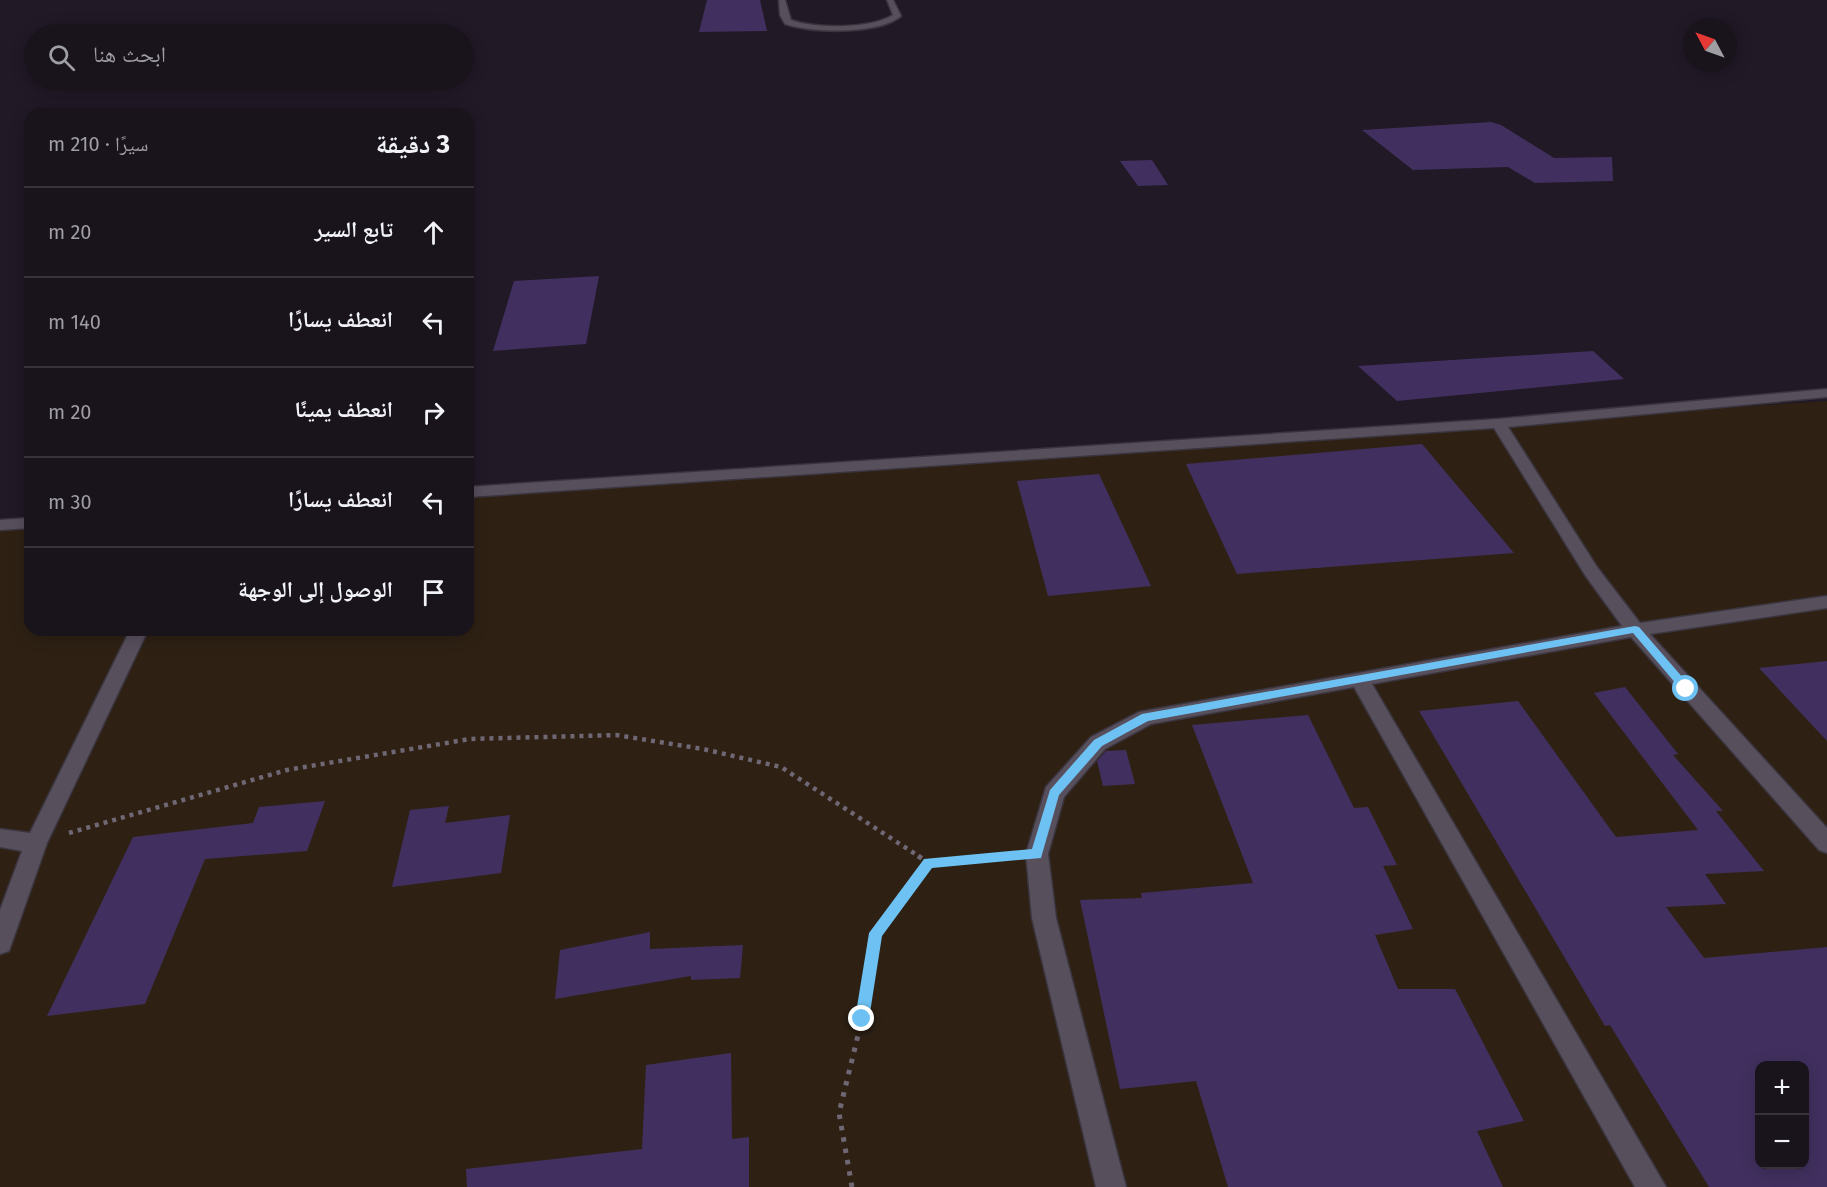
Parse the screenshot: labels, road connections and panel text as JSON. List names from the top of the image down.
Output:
{
  "north": "top left",
  "page": {
    "search": "ابحث هنا",
    "heading": ["3 دقيقة", "سيرًا · 210 m"],
    "list": [
      ["تابع السير", "20 m"],
      ["انعطف يسارًا", "140 m"],
      ["انعطف يمينًا", "20 m"],
      ["انعطف يسارًا", "30 m"],
      "الوصول إلى الوجهة"
    ],
    "map_buttons": ["+", "−"]
  }
}
